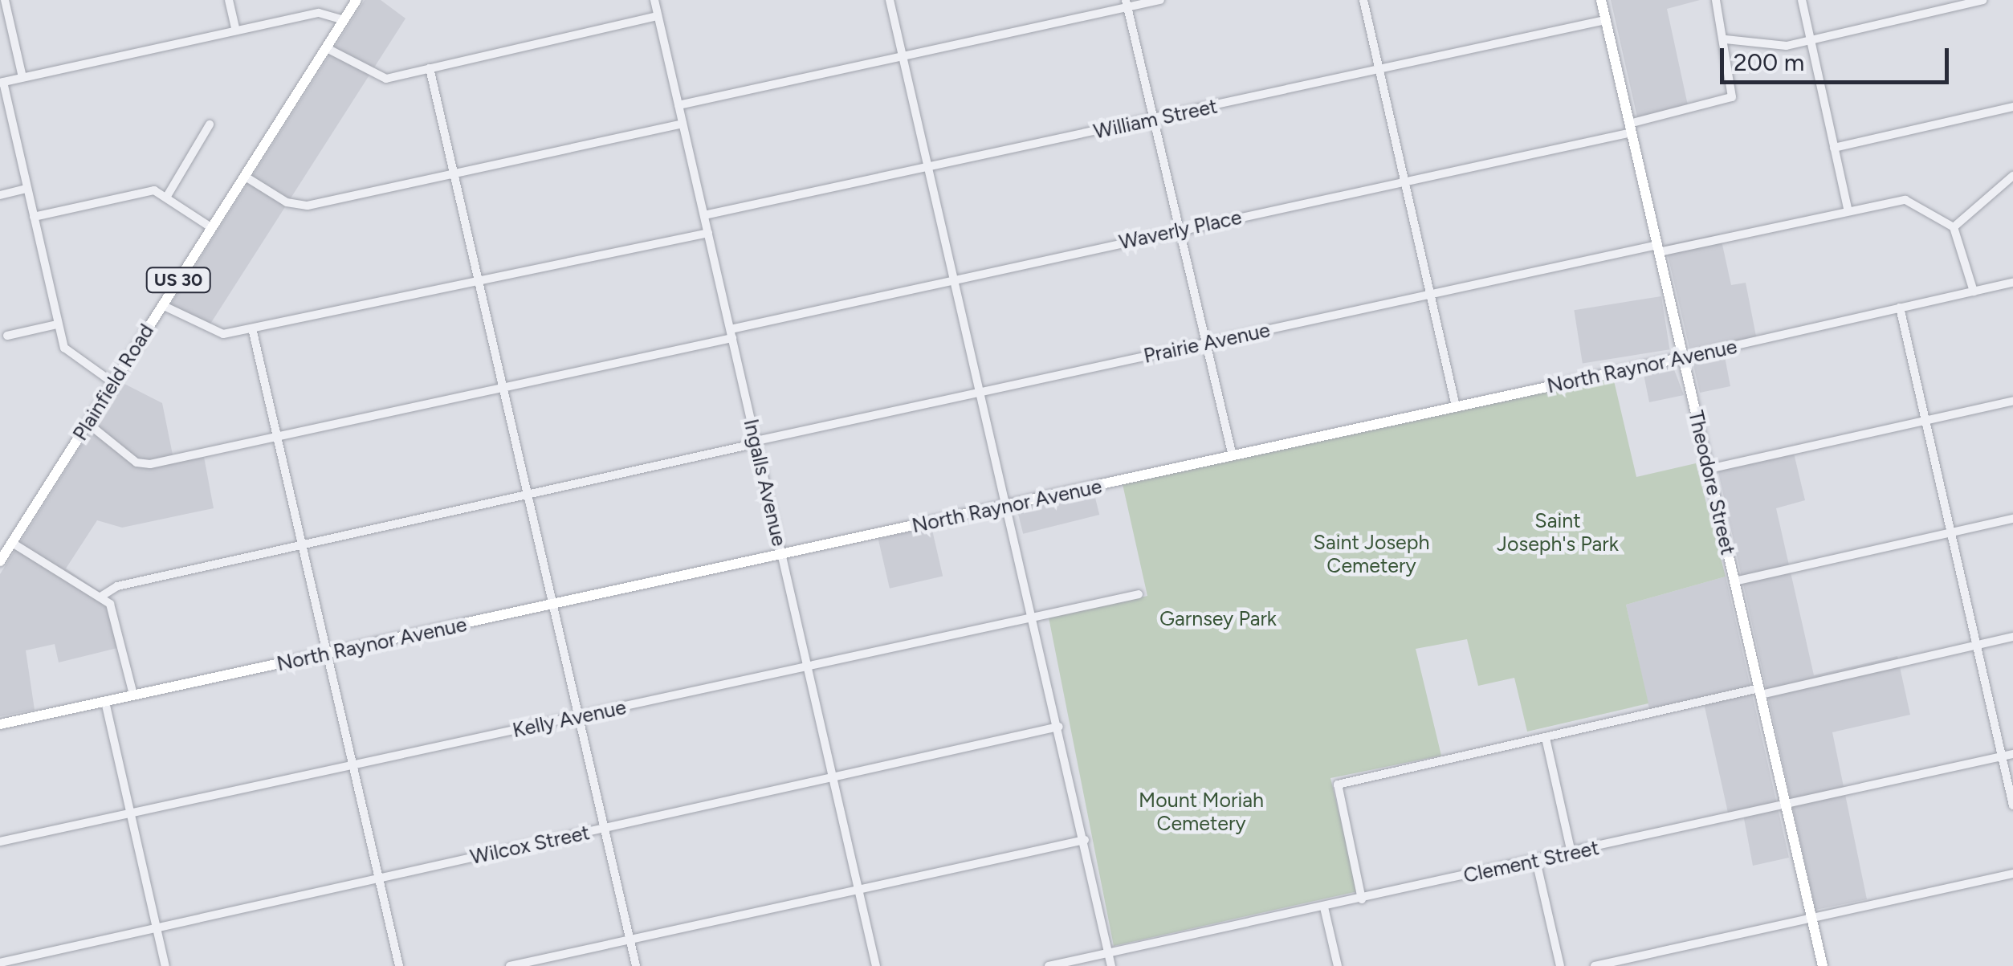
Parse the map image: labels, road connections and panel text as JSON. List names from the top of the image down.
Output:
{
  "streets": {
    "main road": [
      "US 30",
      "North Raynor Avenue",
      "Plainfield Road",
      "Theodore Street"
    ],
    "street": [
      "William Street",
      "Waverly Place",
      "Prairie Avenue",
      "Ingalls Avenue",
      "Kelly Avenue",
      "Wilcox Street",
      "Clement Street"
    ]
  },
  "crossings": [
    ["William Street", "Ingalls Avenue"],
    ["William Street", "Theodore Street"],
    ["Waverly Place", "Plainfield Road"],
    ["Waverly Place", "Ingalls Avenue"],
    ["Waverly Place", "Theodore Street"],
    ["Prairie Avenue", "Ingalls Avenue"],
    ["Prairie Avenue", "Theodore Street"],
    ["North Raynor Avenue", "Ingalls Avenue"],
    ["North Raynor Avenue", "Theodore Street"],
    ["Ingalls Avenue", "Kelly Avenue"],
    ["Ingalls Avenue", "Wilcox Street"],
    ["Theodore Street", "Clement Street"]
  ],
  "parks": [
    "Saint Joseph's Park",
    "Saint Joseph Cemetery",
    "Garnsey Park",
    "Mount Moriah Cemetery"
  ],
  "scale_bar": "200 m"
}
